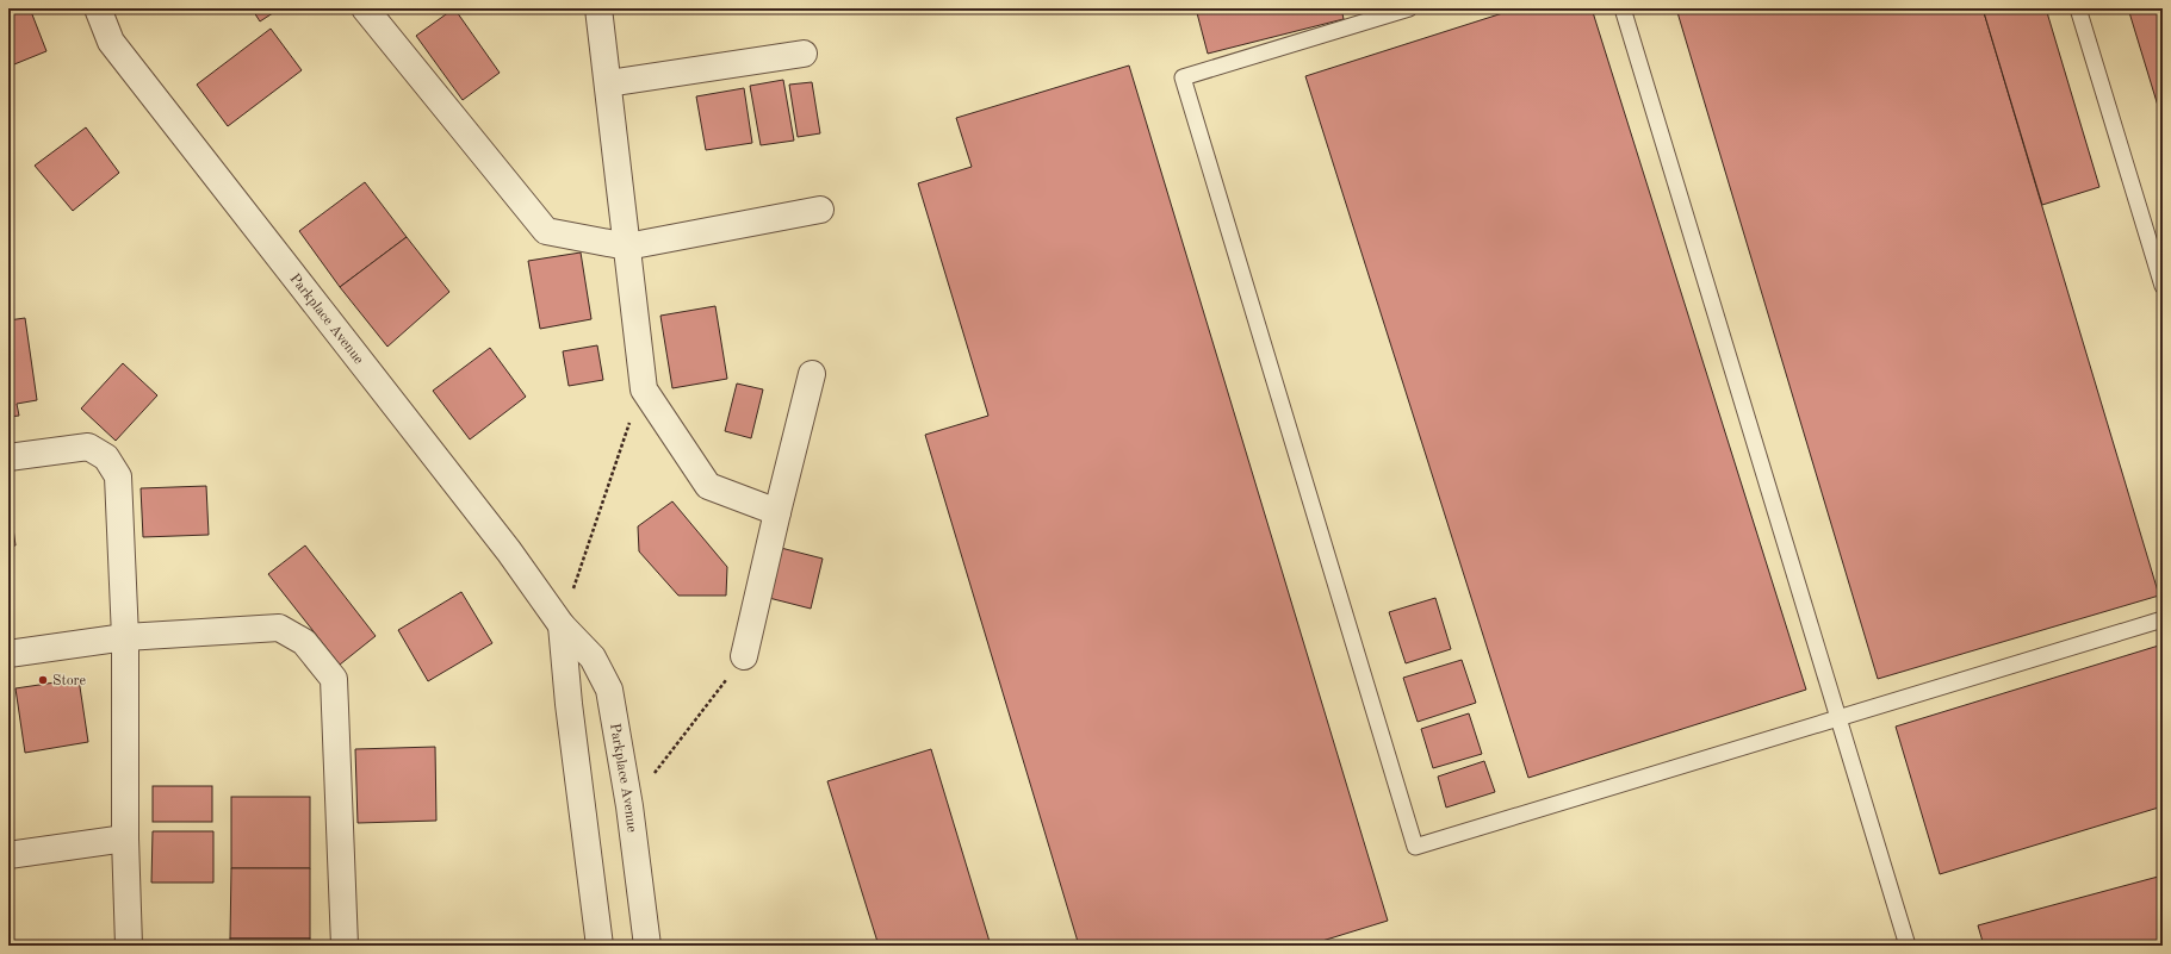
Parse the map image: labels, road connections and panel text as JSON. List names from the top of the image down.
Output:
{
  "streets": {
    "street": ["Parkplace Avenue"]
  },
  "places": ["Store"]
}
